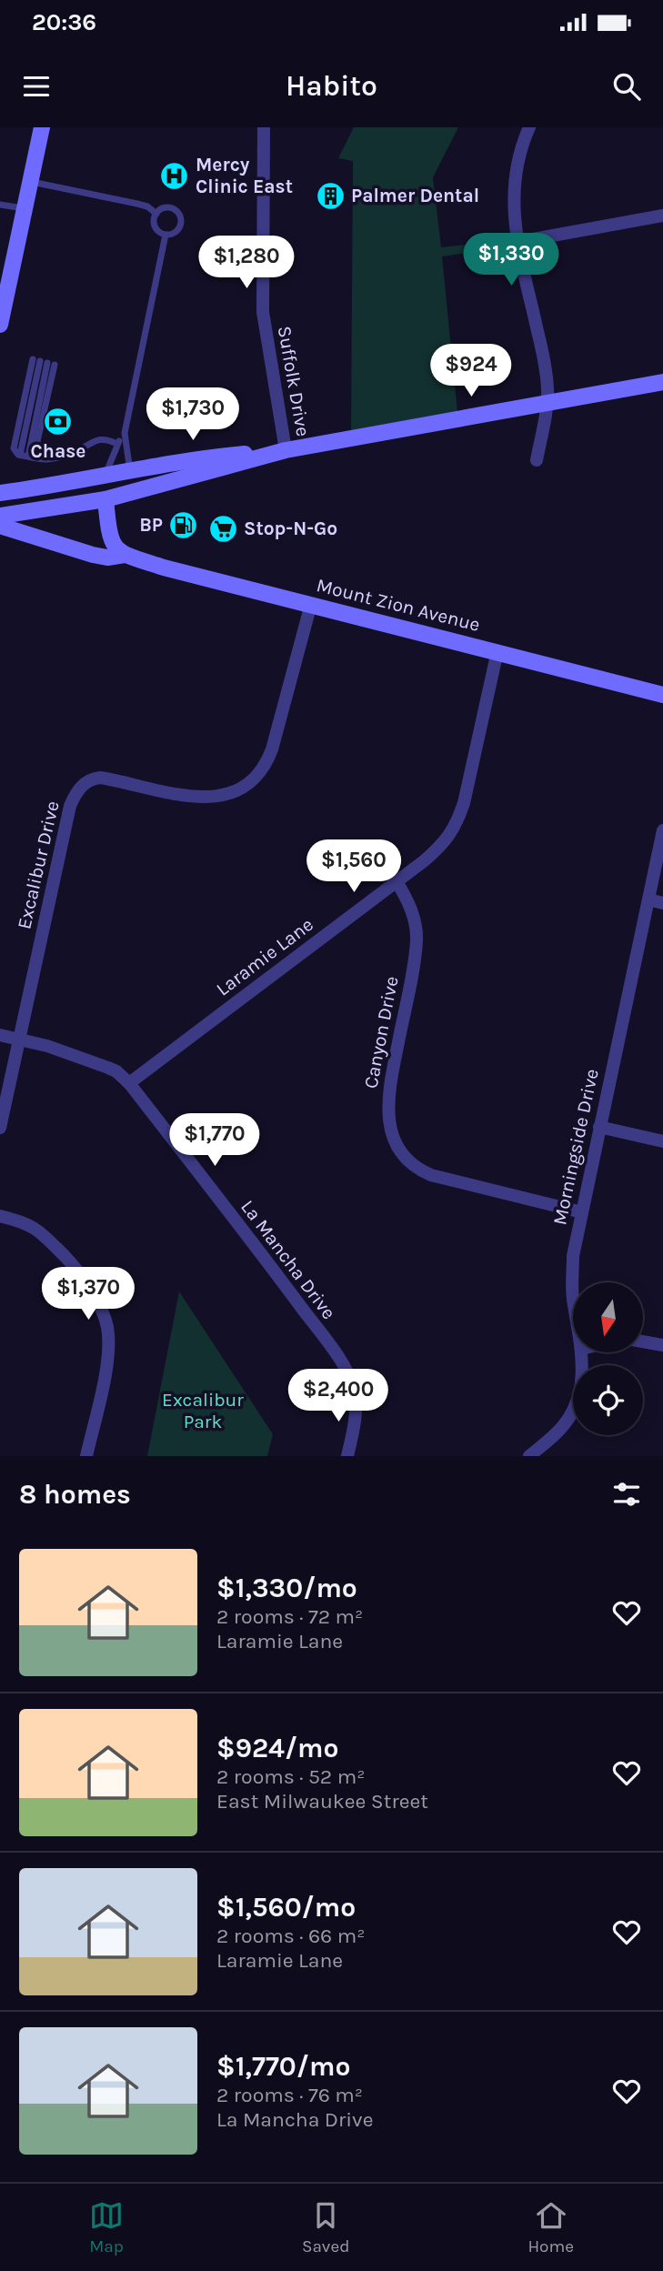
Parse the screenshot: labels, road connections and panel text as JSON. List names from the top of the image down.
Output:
{
  "streets": {
    "main road": ["Mount Zion Avenue"],
    "street": [
      "Suffolk Drive",
      "Excalibur Drive",
      "Laramie Lane",
      "Canyon Drive",
      "Morningside Drive",
      "La Mancha Drive"
    ]
  },
  "crossings": [
    ["Mount Zion Avenue", "Excalibur Drive"],
    ["Mount Zion Avenue", "Laramie Lane"],
    ["Excalibur Drive", "La Mancha Drive"],
    ["Laramie Lane", "Canyon Drive"],
    ["Laramie Lane", "La Mancha Drive"],
    ["Canyon Drive", "Morningside Drive"]
  ],
  "parks": ["Excalibur Park"],
  "places": {
    "hospital": ["Mercy Clinic East"],
    "building": ["Palmer Dental"],
    "bank": ["Chase"],
    "fuel station": ["BP"],
    "supermarket": ["Stop-N-Go"]
  },
  "north": "bottom",
  "page": {
    "status": "20:36",
    "header": "Habito",
    "price": [
      "$1,330",
      "$1,280",
      "$924",
      "$1,730",
      "$1,560",
      "$1,770",
      "$1,370",
      "$2,400"
    ],
    "heading": "8 homes",
    "list": [
      {
        "name": "$1,330/mo",
        "note": "2 rooms · 72 m² · Laramie Lane"
      },
      {
        "name": "$924/mo",
        "note": "2 rooms · 52 m² · East Milwaukee Street"
      },
      {
        "name": "$1,560/mo",
        "note": "2 rooms · 66 m² · Laramie Lane"
      },
      {
        "name": "$1,770/mo",
        "note": "2 rooms · 76 m² · La Mancha Drive"
      }
    ],
    "tabs": ["Map", "Saved", "Home"]
  }
}
